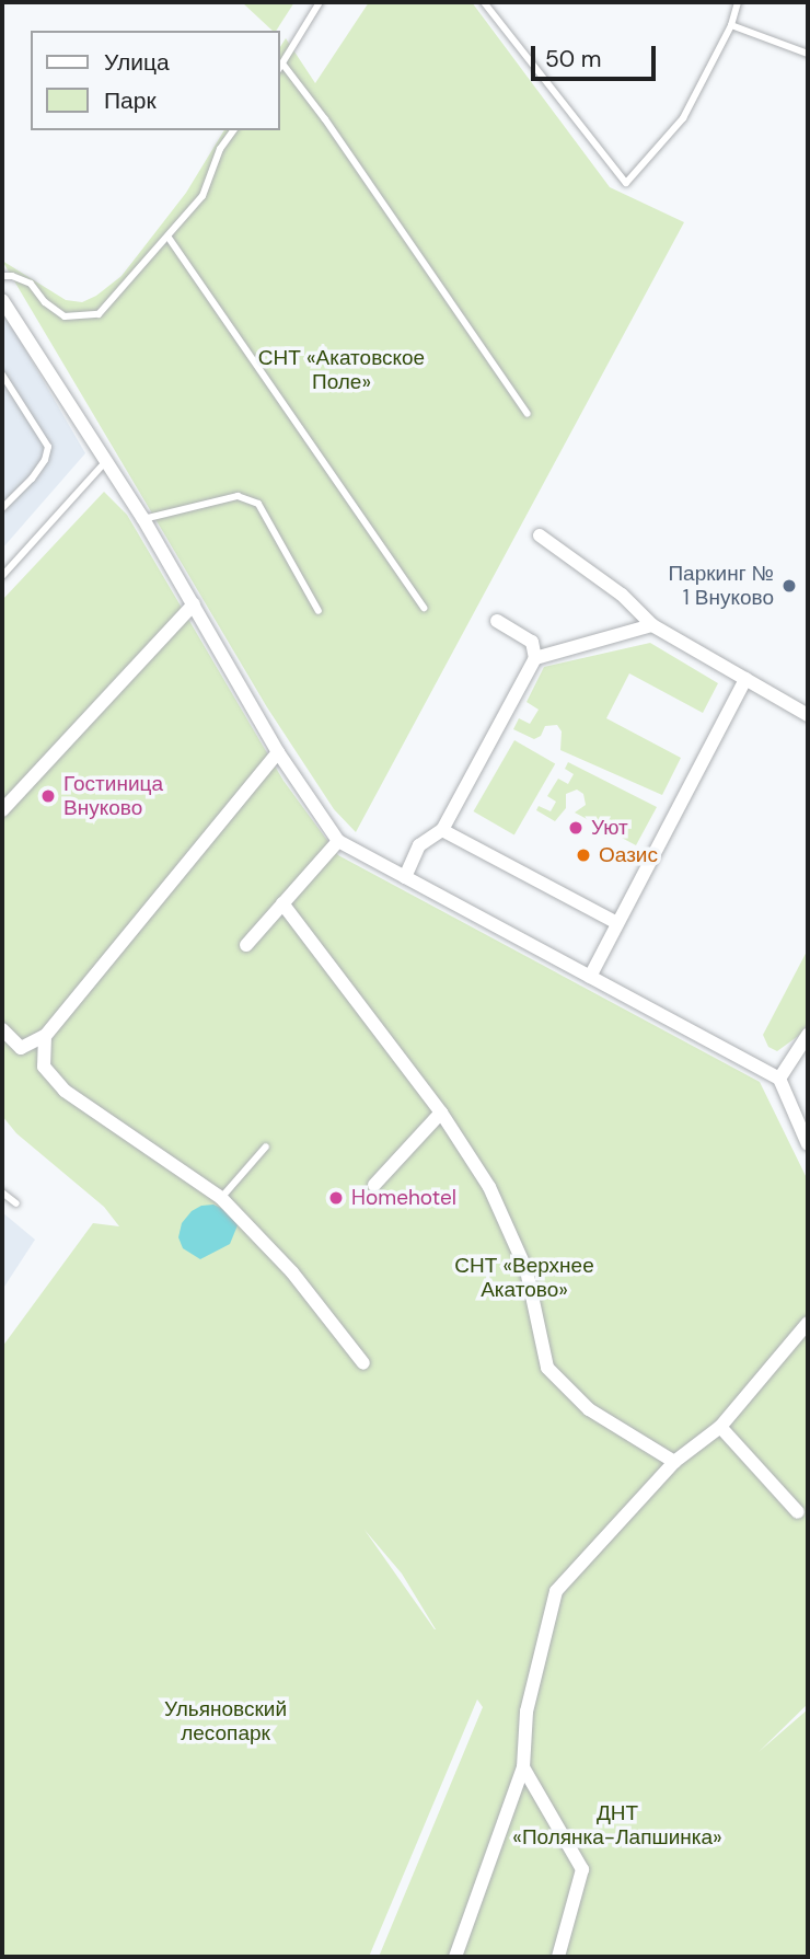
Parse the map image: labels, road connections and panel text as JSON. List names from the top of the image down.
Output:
{
  "parks": [
    "СНТ «Акатовское Поле»",
    "СНТ «Верхнее Акатово»",
    "Ульяновский лесопарк",
    "ДНТ «Полянка-Лапшинка»"
  ],
  "places": [
    "Паркинг № 1 Внуково",
    "Гостиница Внуково",
    "Уют",
    "Оазис",
    "Homehotel"
  ],
  "legend": ["Улица", "Парк"],
  "scale_bar": "50 m"
}
